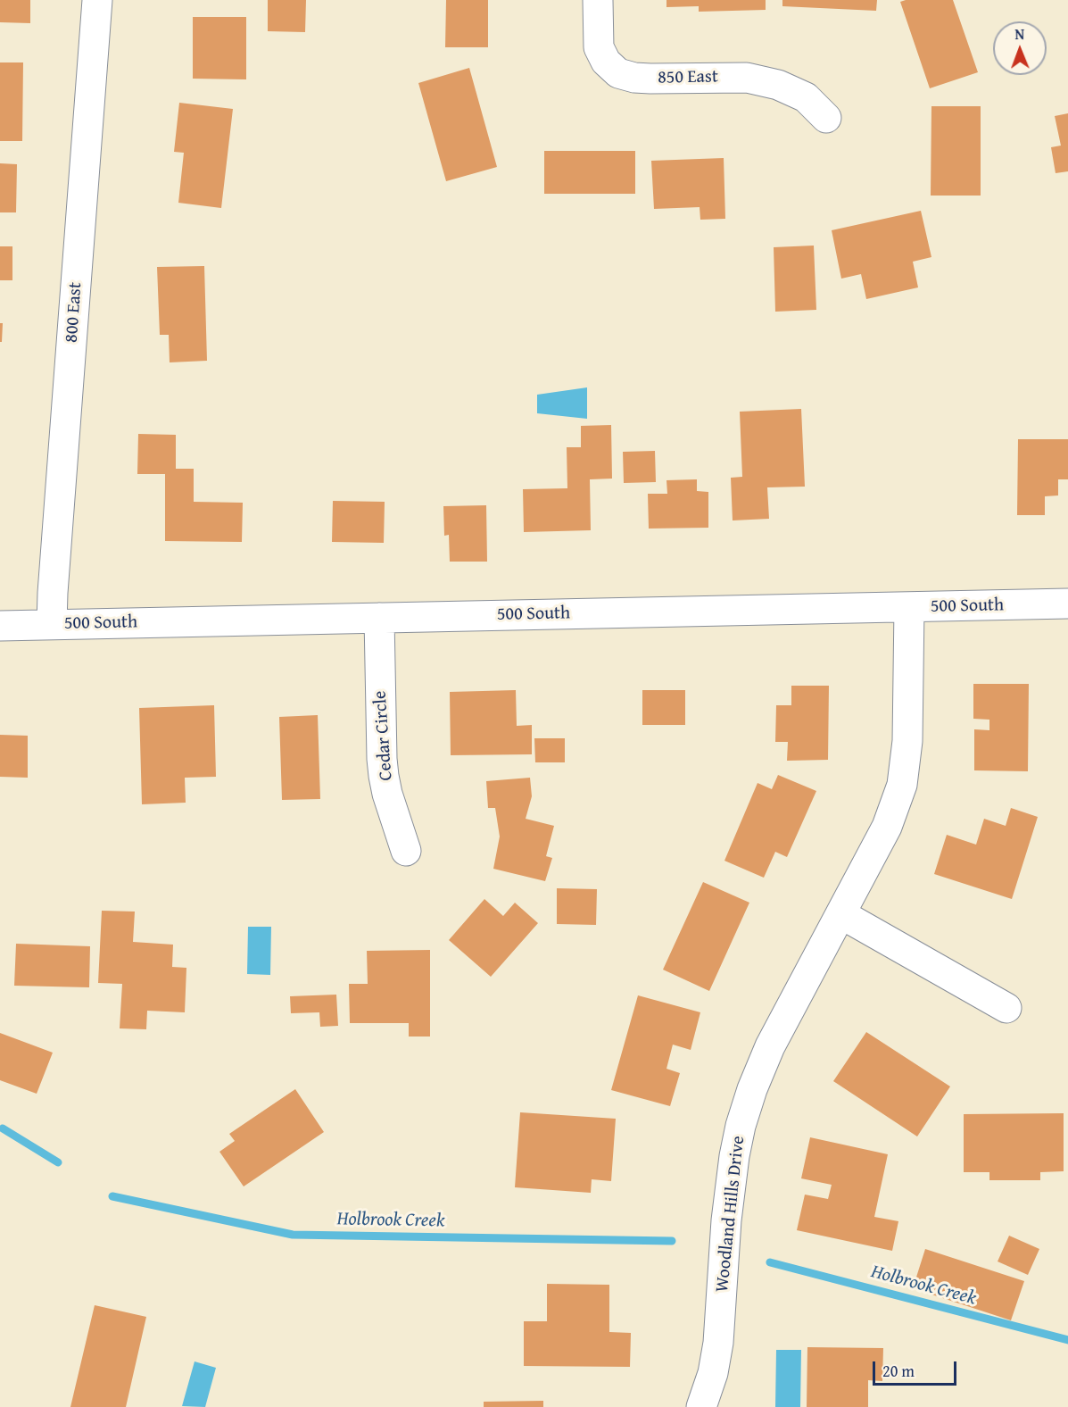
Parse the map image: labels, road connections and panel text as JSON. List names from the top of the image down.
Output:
{
  "streets": {
    "street": [
      "850 East",
      "800 East",
      "500 South",
      "Cedar Circle",
      "Woodland Hills Drive"
    ]
  },
  "crossings": [
    ["800 East", "500 South"],
    ["500 South", "Cedar Circle"],
    ["500 South", "Woodland Hills Drive"]
  ],
  "water": ["Holbrook Creek"],
  "scale_bar": "20 m",
  "north": "top"
}
